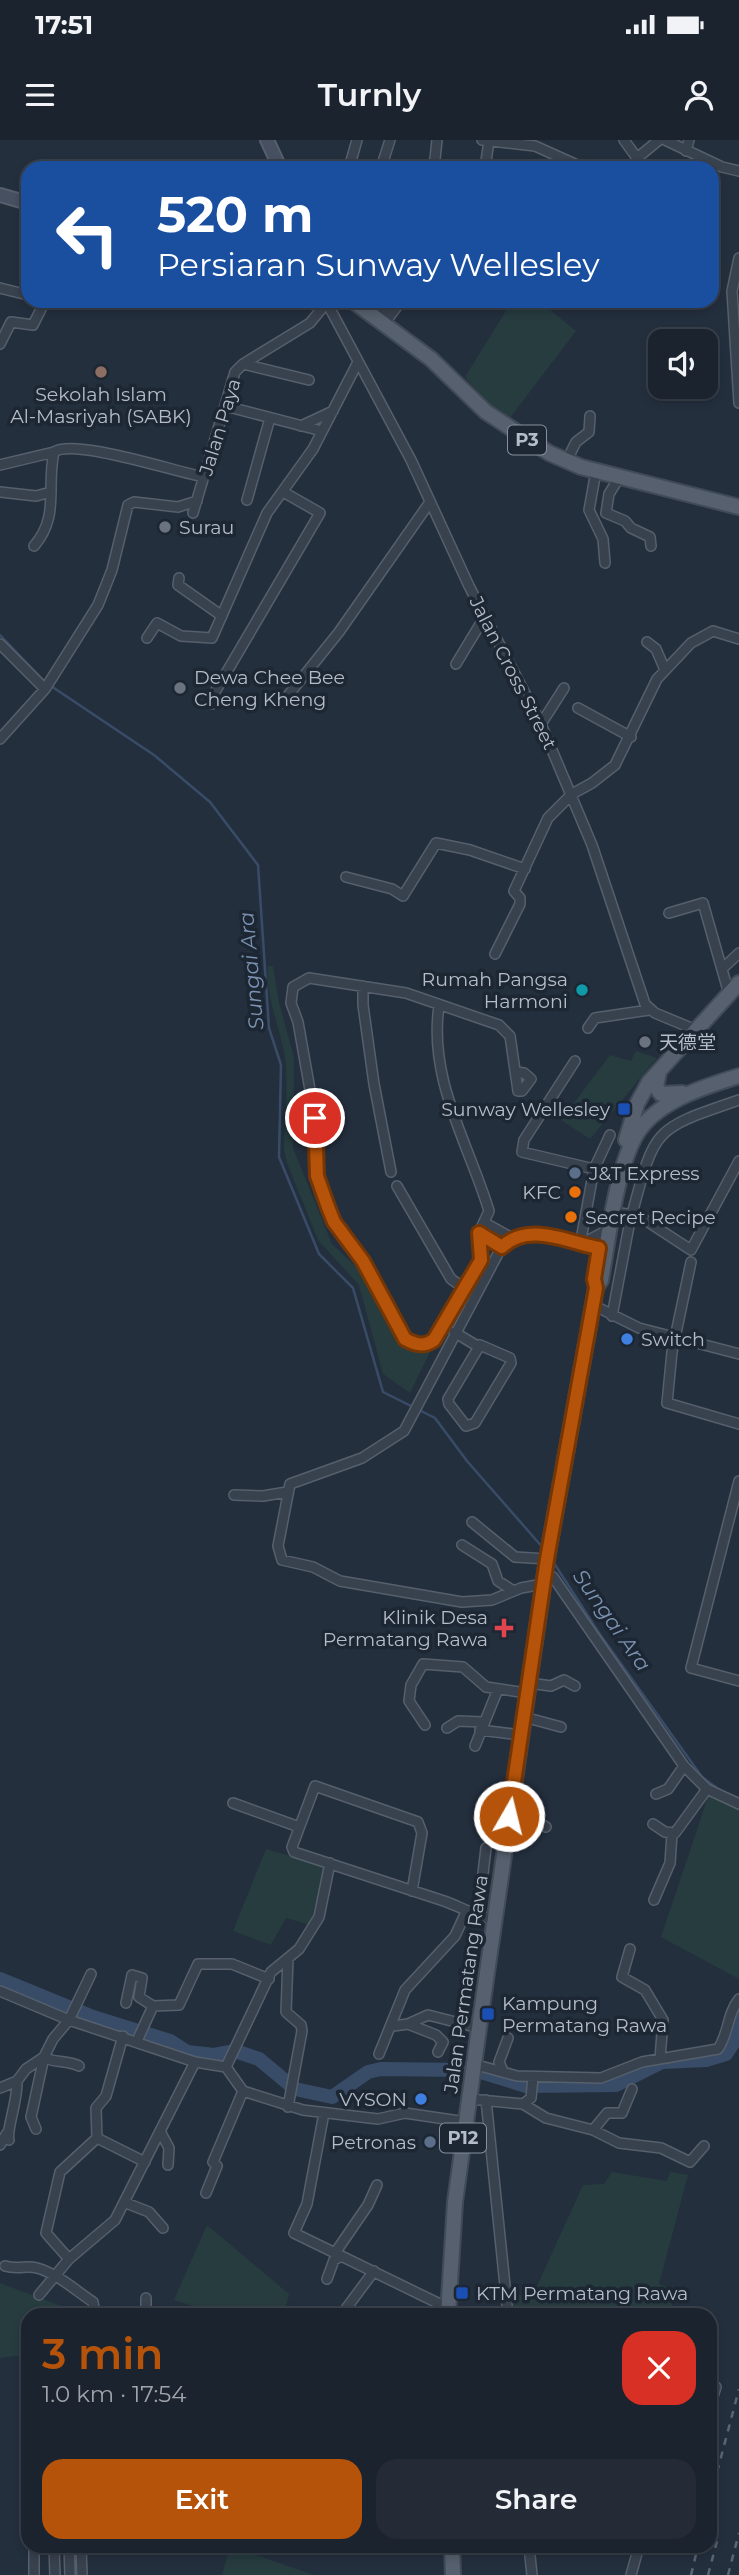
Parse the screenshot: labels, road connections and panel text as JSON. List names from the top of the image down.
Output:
{
  "streets": {
    "main road": ["P3", "Jalan Permatang Rawa", "P12"],
    "street": ["Jalan Paya", "Jalan Cross Street"]
  },
  "crossings": [
    ["Jalan Permatang Rawa", "P12"]
  ],
  "water": ["Sungai Ara"],
  "places": {
    "other": [
      "Sekolah Islam Al-Masriyah (SABK)",
      "Surau",
      "Dewa Chee Bee Cheng Kheng",
      "Rumah Pangsa Harmoni",
      "天德堂",
      "J&T Express",
      "KFC",
      "Secret Recipe",
      "Switch",
      "VYSON",
      "Petronas"
    ],
    "transit": ["Sunway Wellesley", "Kampung Permatang Rawa", "KTM Permatang Rawa"],
    "health": ["Klinik Desa Permatang Rawa"]
  },
  "page": {
    "status": "17:51",
    "header": "Turnly",
    "turn": ["520 m", "Persiaran Sunway Wellesley"],
    "heading": ["3 min", "1.0 km · 17:54"],
    "buttons": ["Exit", "Share"]
  }
}
